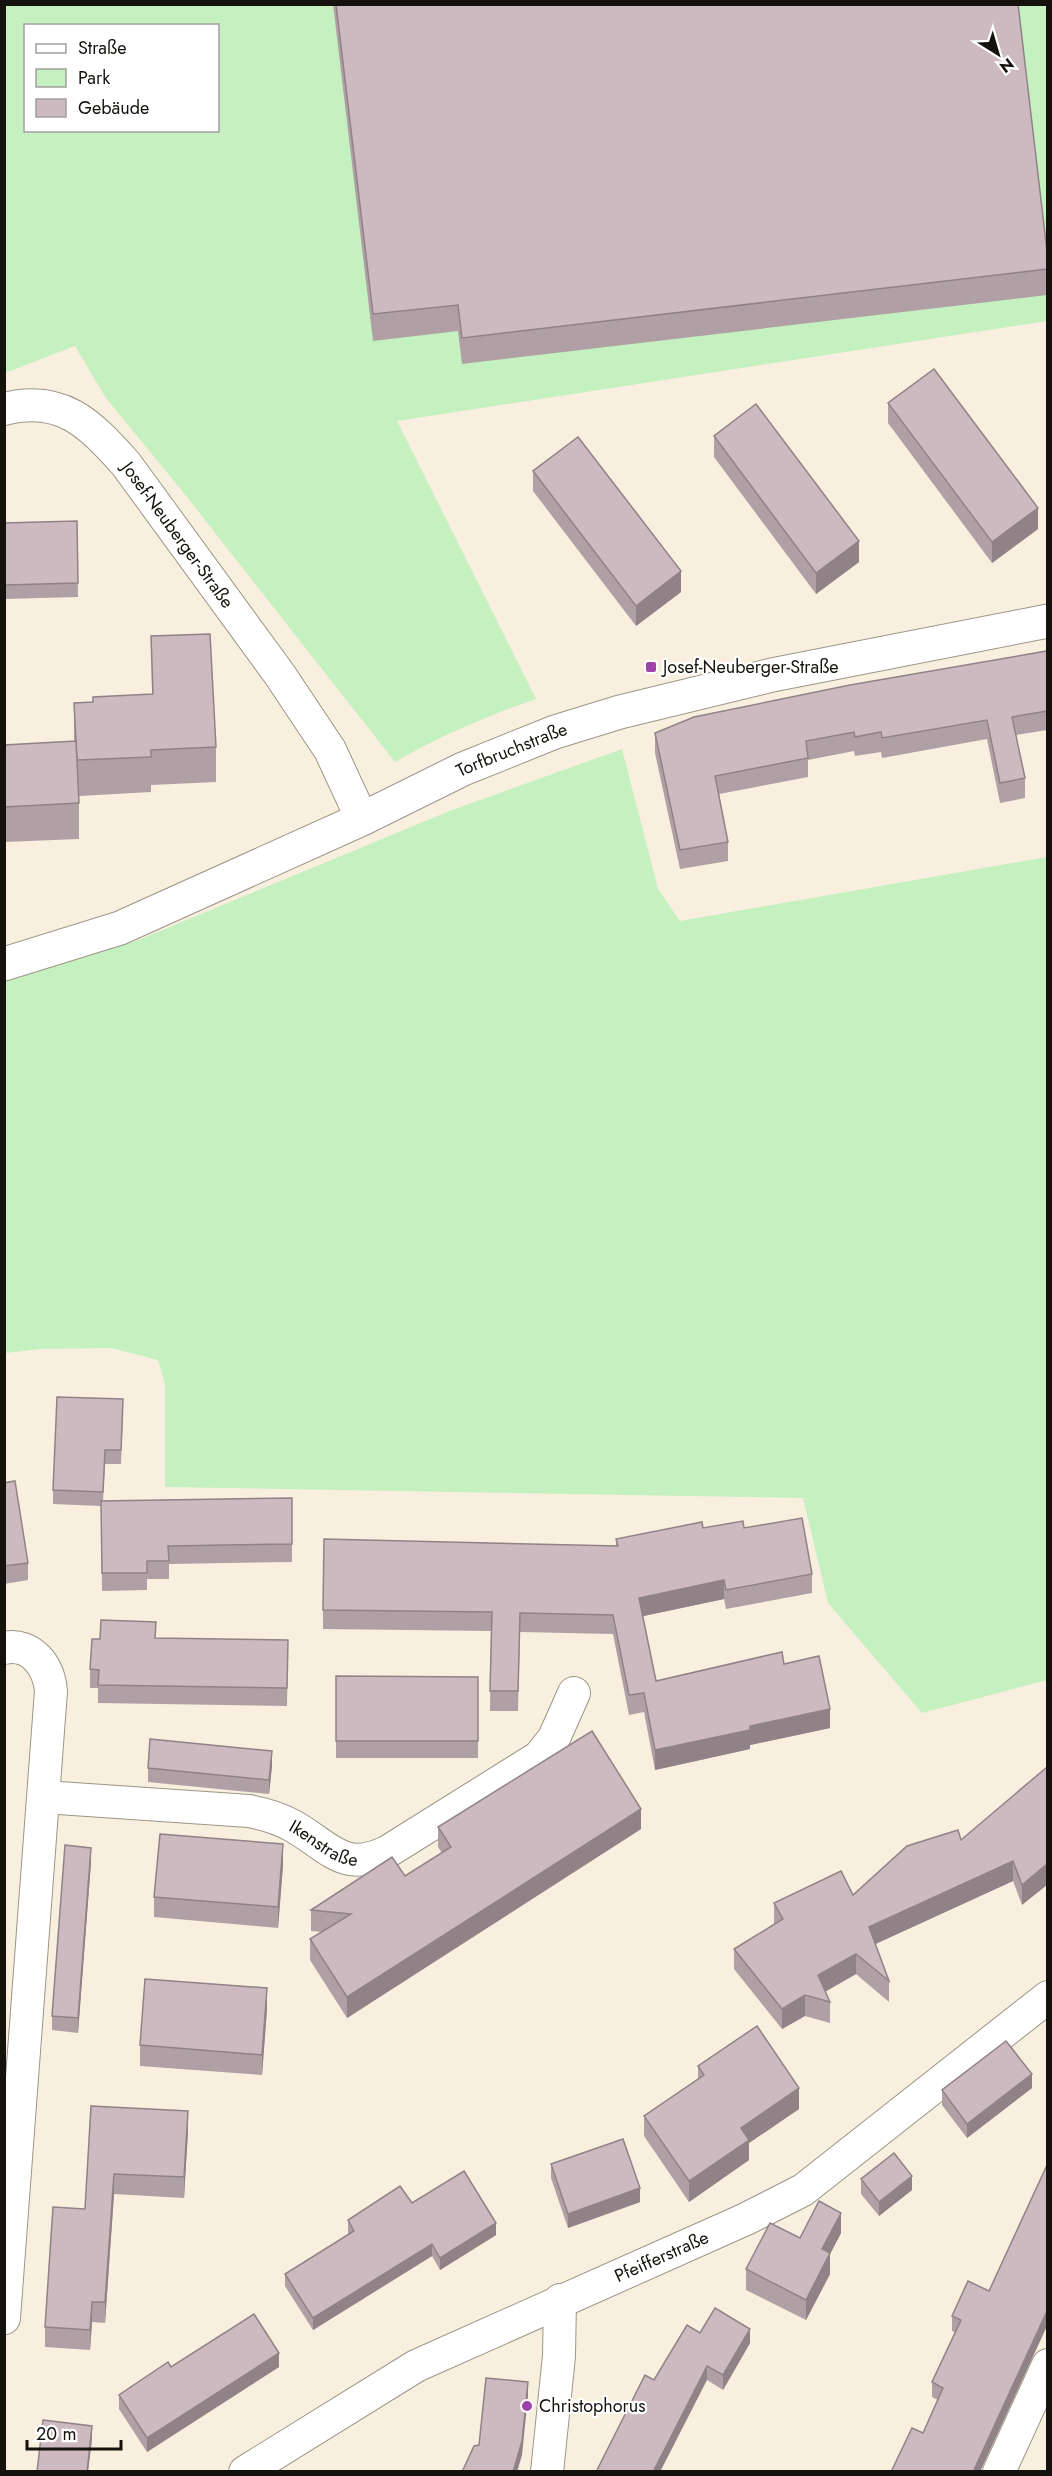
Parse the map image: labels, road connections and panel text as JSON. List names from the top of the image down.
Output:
{
  "streets": {
    "main road": ["Torfbruchstraße"],
    "street": ["Josef-Neuberger-Straße", "Ikenstraße", "Pfeifferstraße"]
  },
  "crossings": [
    ["Josef-Neuberger-Straße", "Torfbruchstraße"]
  ],
  "places": {
    "transit": ["Josef-Neuberger-Straße"],
    "other": ["Christophorus"]
  },
  "legend": ["Straße", "Park", "Gebäude"],
  "scale_bar": "20 m",
  "north": "bottom right"
}
